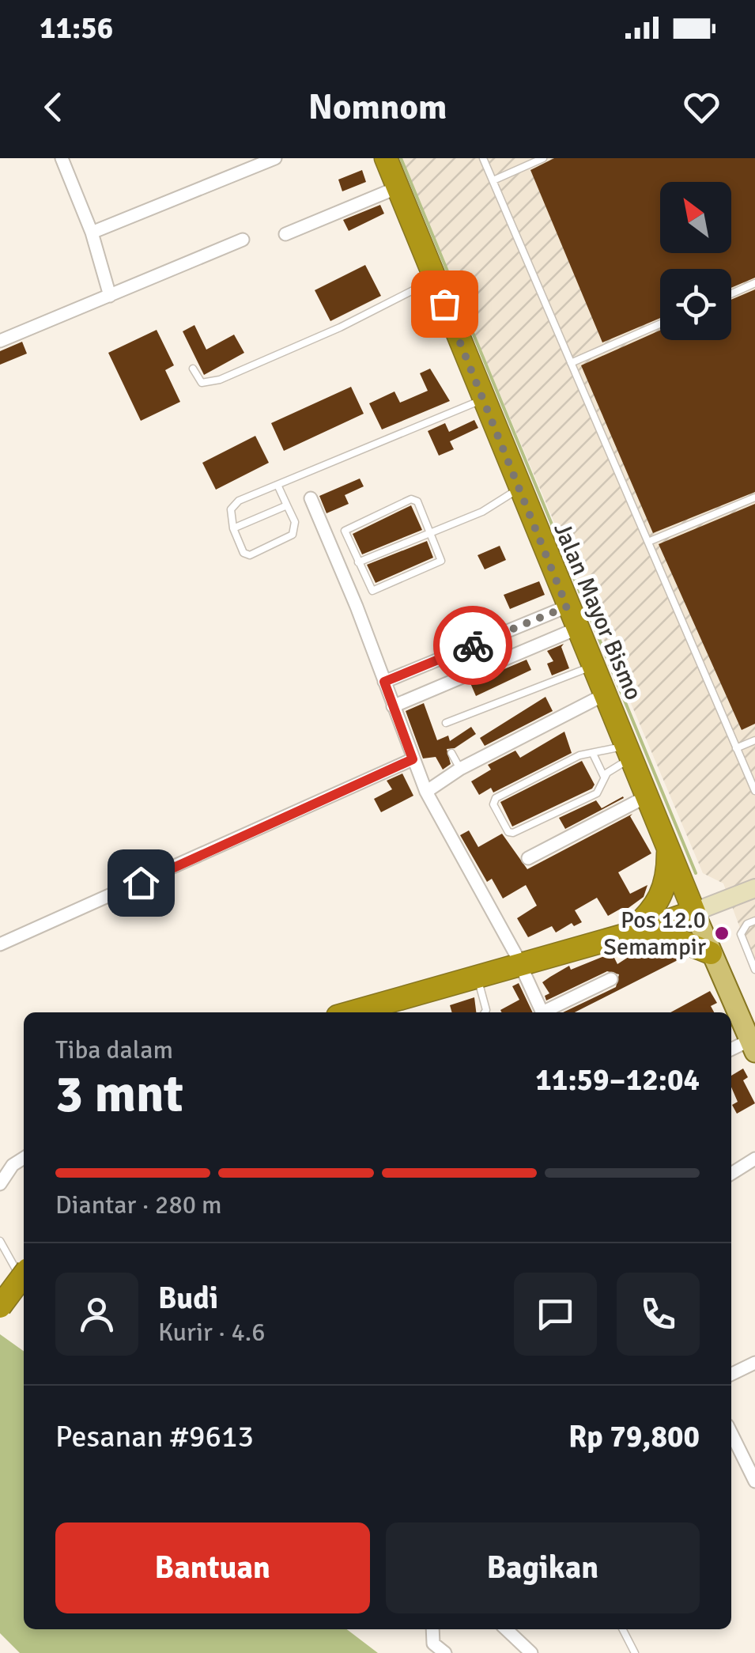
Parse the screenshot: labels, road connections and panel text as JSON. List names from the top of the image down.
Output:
{
  "streets": {
    "highway": ["Jalan Mayor Bismo"]
  },
  "places": ["Pos 12.0 Semampir"],
  "north": "top left",
  "page": {
    "status": "11:56",
    "header": "Nomnom",
    "heading": ["3 mnt", "Tiba dalam", "11:59–12:04"],
    "panel": [
      "Budi",
      "Kurir · 4.6",
      "Pesanan #9613",
      "Rp 79,800"
    ],
    "bar": "Diantar · 280 m",
    "buttons": ["Bantuan", "Bagikan"]
  }
}
